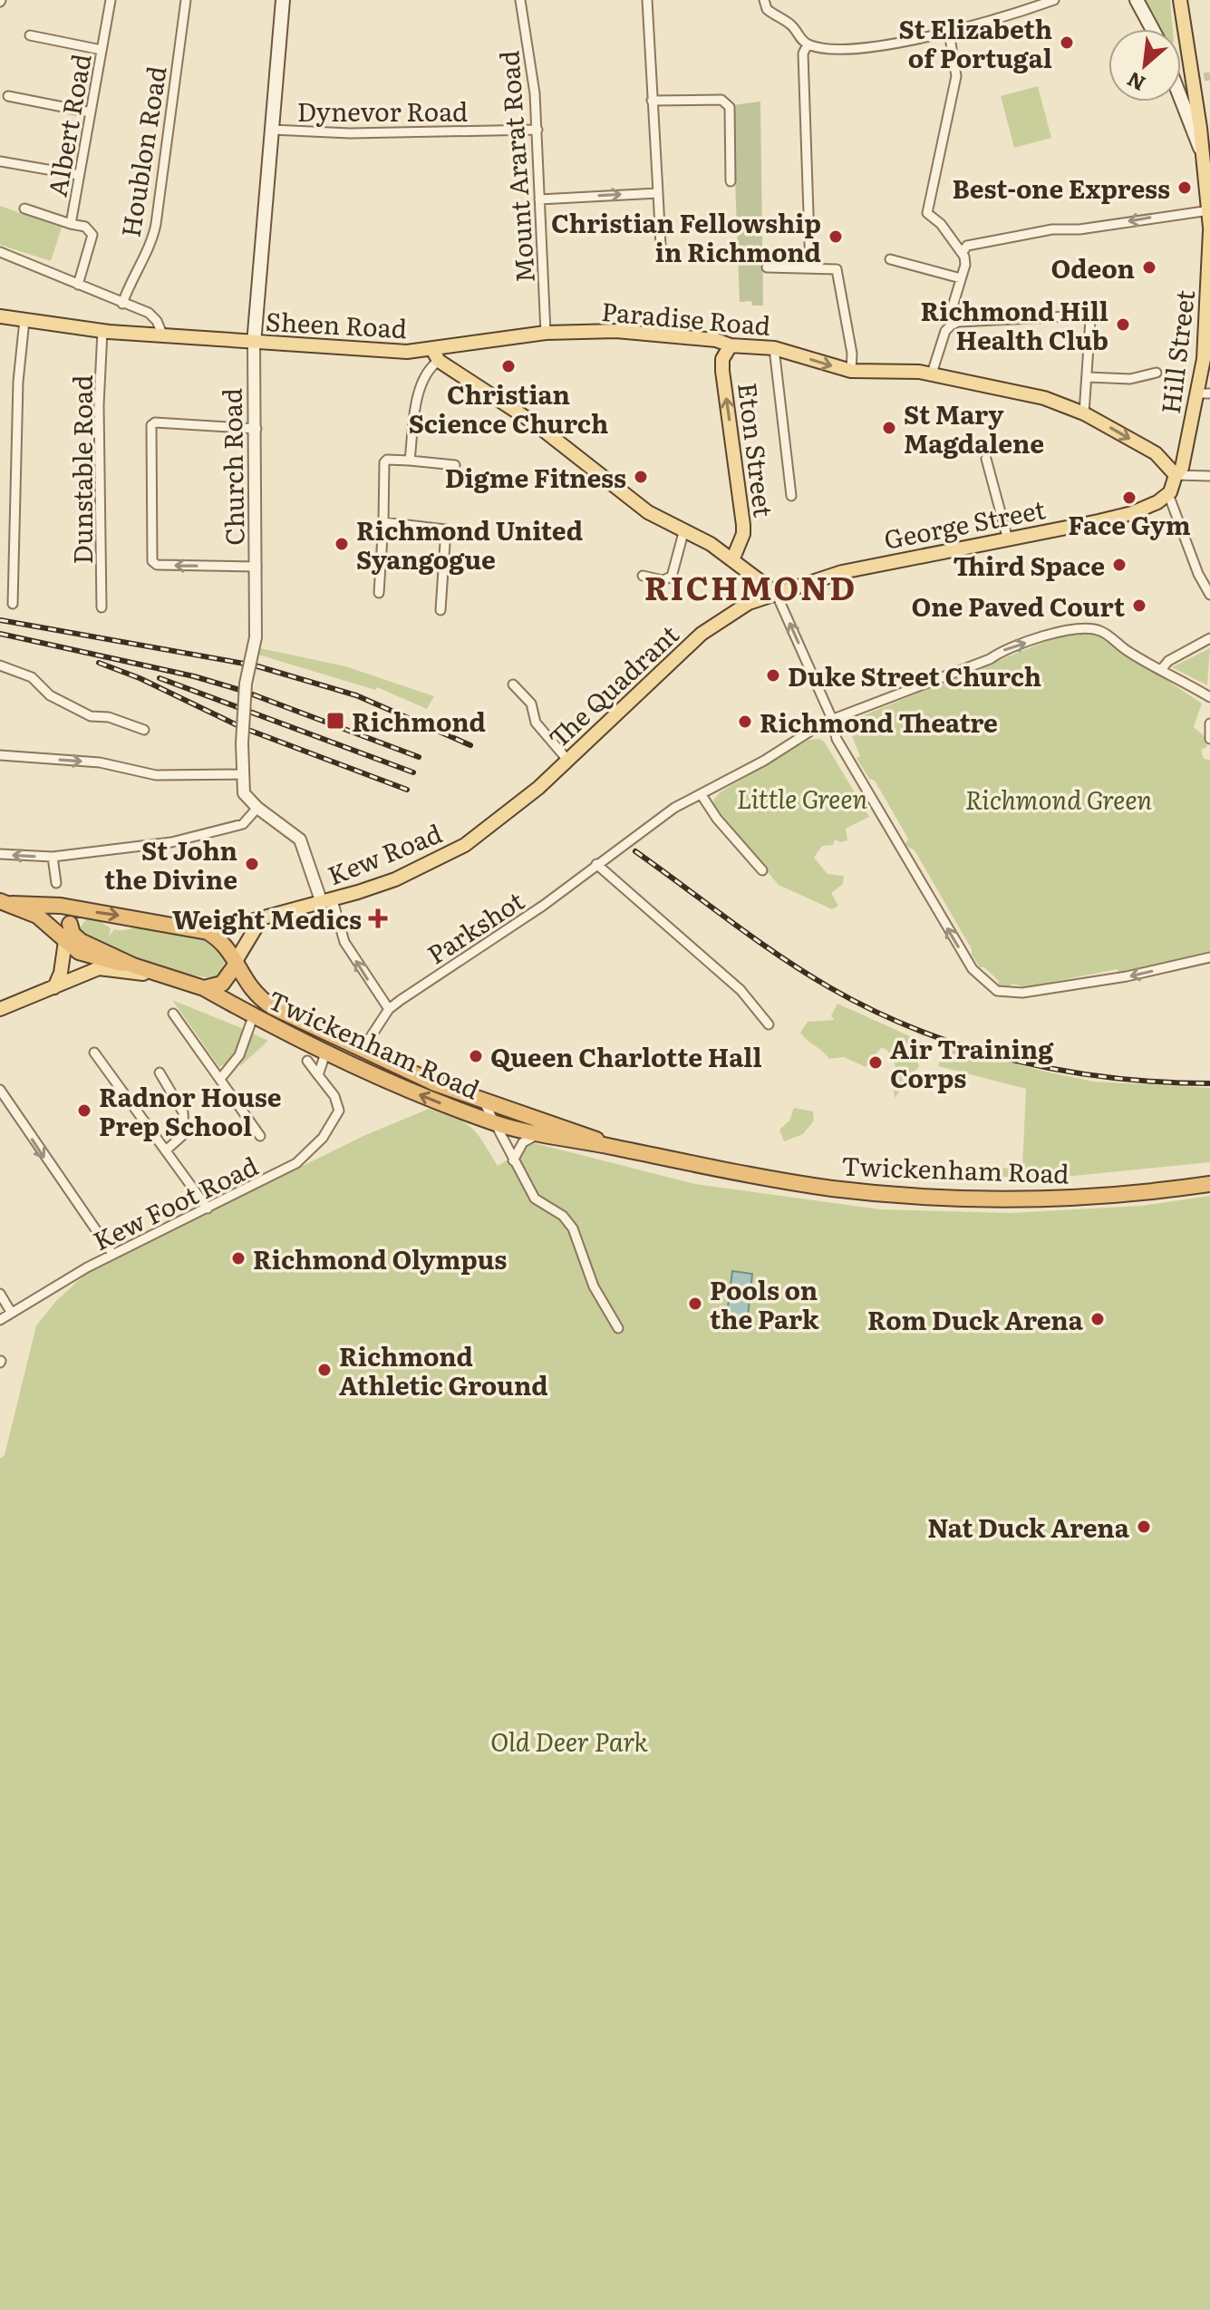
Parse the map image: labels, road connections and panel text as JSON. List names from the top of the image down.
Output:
{
  "streets": {
    "highway": ["Twickenham Road"],
    "main road": [
      "Paradise Road",
      "Sheen Road",
      "Hill Street",
      "Eton Street",
      "Church Road",
      "George Street",
      "The Quadrant",
      "Kew Road"
    ],
    "street": [
      "Dynevor Road",
      "Albert Road",
      "Houblon Road",
      "Mount Ararat Road",
      "Dunstable Road",
      "Parkshot",
      "Kew Foot Road"
    ]
  },
  "crossings": [
    ["Dynevor Road", "Mount Ararat Road"],
    ["Dynevor Road", "Church Road"],
    ["Mount Ararat Road", "Paradise Road"],
    ["Paradise Road", "Sheen Road"],
    ["Paradise Road", "Hill Street"],
    ["Paradise Road", "Eton Street"],
    ["Sheen Road", "Eton Street"],
    ["Sheen Road", "Church Road"],
    ["Sheen Road", "Dunstable Road"],
    ["Sheen Road", "George Street"],
    ["Church Road", "Kew Road"],
    ["George Street", "The Quadrant"],
    ["The Quadrant", "Kew Road"],
    ["Kew Road", "Twickenham Road"],
    ["Parkshot", "Twickenham Road"]
  ],
  "one_way": ["Eton Street"],
  "districts": ["RICHMOND"],
  "parks": ["Little Green", "Richmond Green", "Old Deer Park"],
  "places": {
    "other": [
      "St Elizabeth of Portugal",
      "Best-one Express",
      "Christian Fellowship in Richmond",
      "Odeon",
      "Richmond Hill Health Club",
      "Christian Science Church",
      "St Mary Magdalene",
      "Digme Fitness",
      "Face Gym",
      "Richmond United Syangogue",
      "Third Space",
      "One Paved Court",
      "Duke Street Church",
      "Richmond Theatre",
      "St John the Divine",
      "Queen Charlotte Hall",
      "Air Training Corps",
      "Radnor House Prep School",
      "Richmond Olympus",
      "Pools on the Park",
      "Rom Duck Arena",
      "Richmond Athletic Ground",
      "Nat Duck Arena"
    ],
    "transit": ["Richmond"],
    "health": ["Weight Medics"]
  },
  "north": "bottom left"
}
